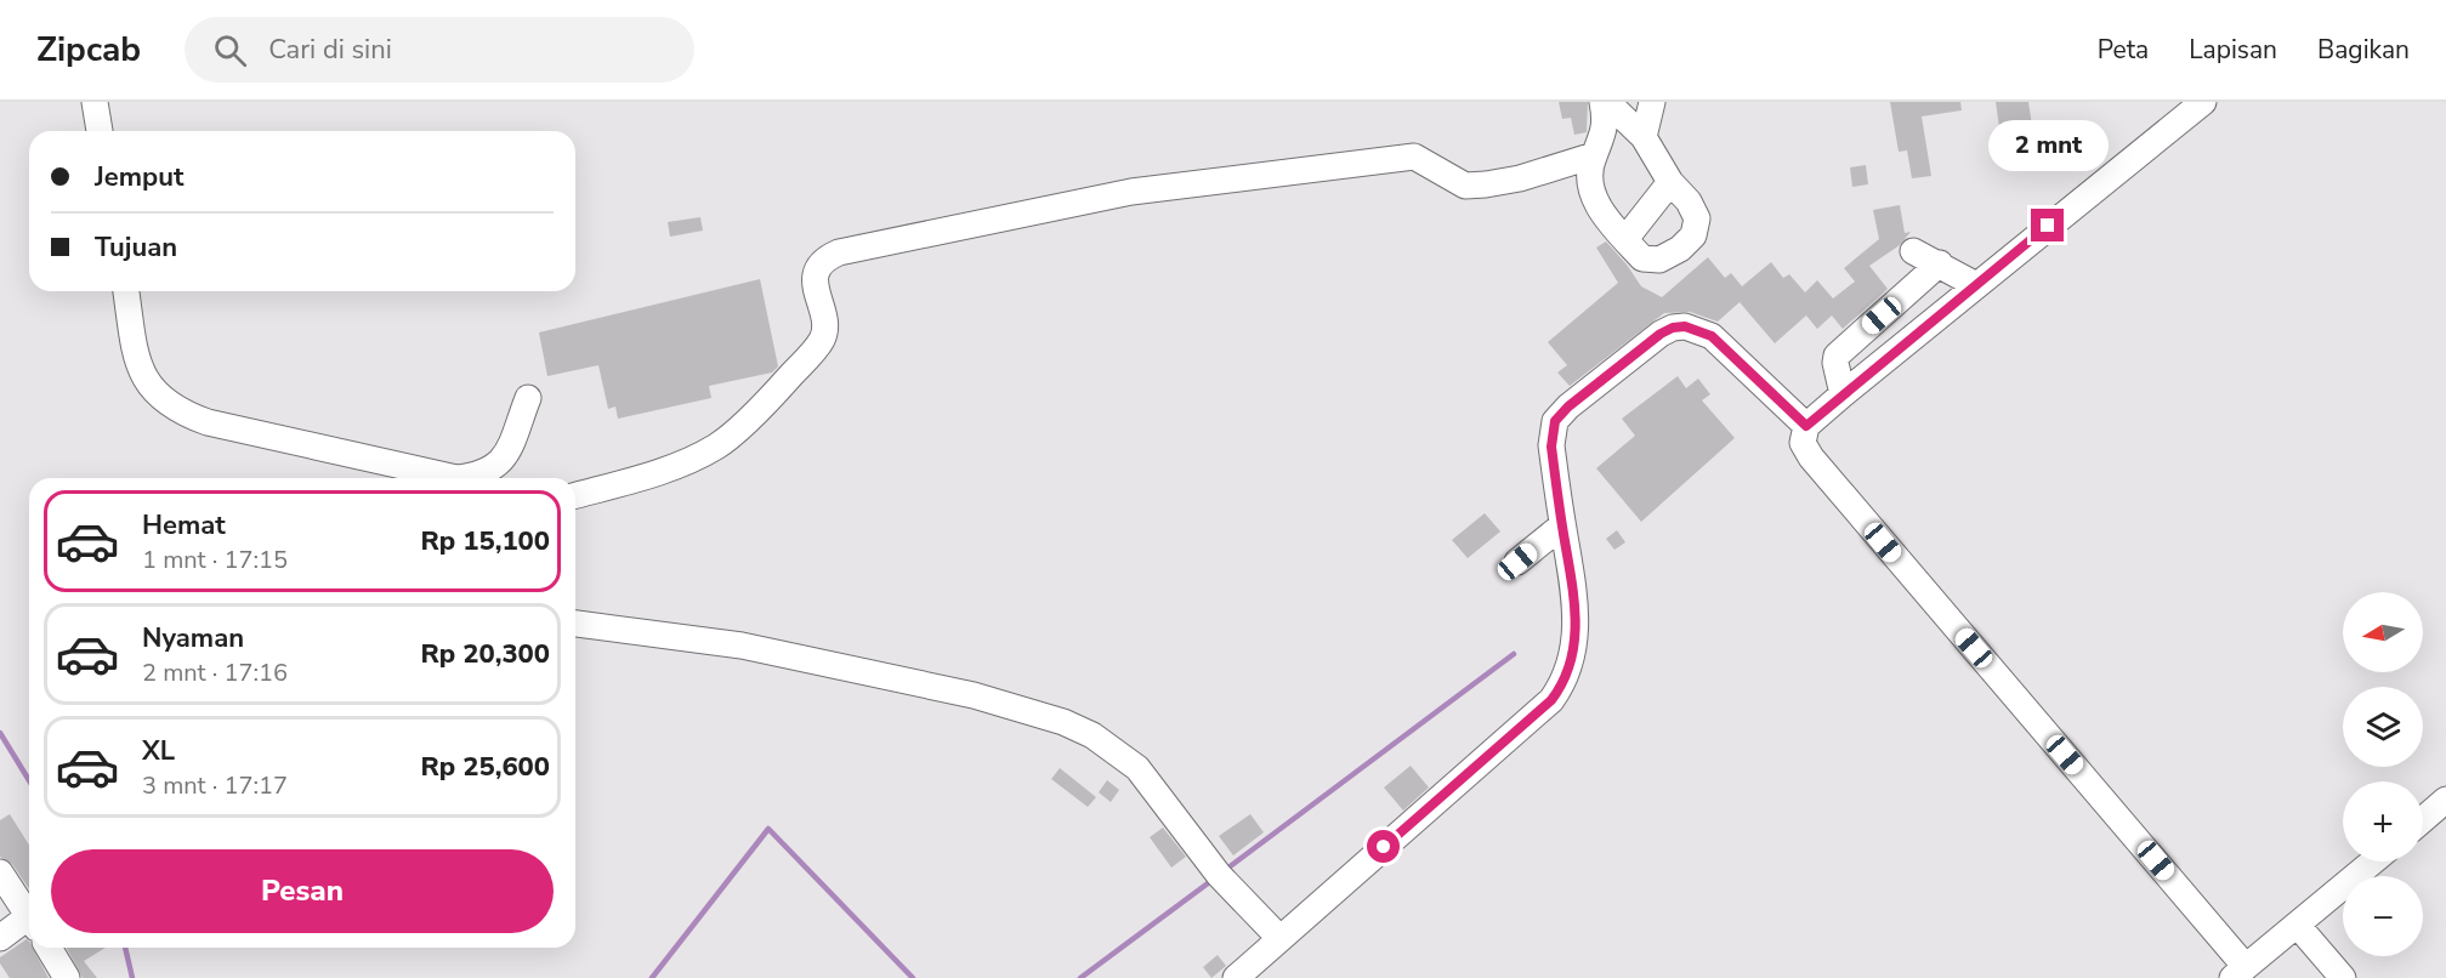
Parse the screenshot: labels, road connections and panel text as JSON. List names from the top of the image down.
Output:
{
  "north": "left",
  "page": {
    "header": "Zipcab",
    "search": "Cari di sini",
    "nav": ["Peta", "Lapisan", "Bagikan"],
    "bubble": "2 mnt",
    "banner": ["Jemput", "Tujuan"],
    "list": [
      {
        "name": "Hemat",
        "note": "1 mnt · 17:15",
        "value": "Rp 15,100"
      },
      {
        "name": "Nyaman",
        "note": "2 mnt · 17:16",
        "value": "Rp 20,300"
      },
      {
        "name": "XL",
        "note": "3 mnt · 17:17",
        "value": "Rp 25,600"
      }
    ],
    "map_buttons": ["+", "−"],
    "buttons": "Pesan"
  }
}
